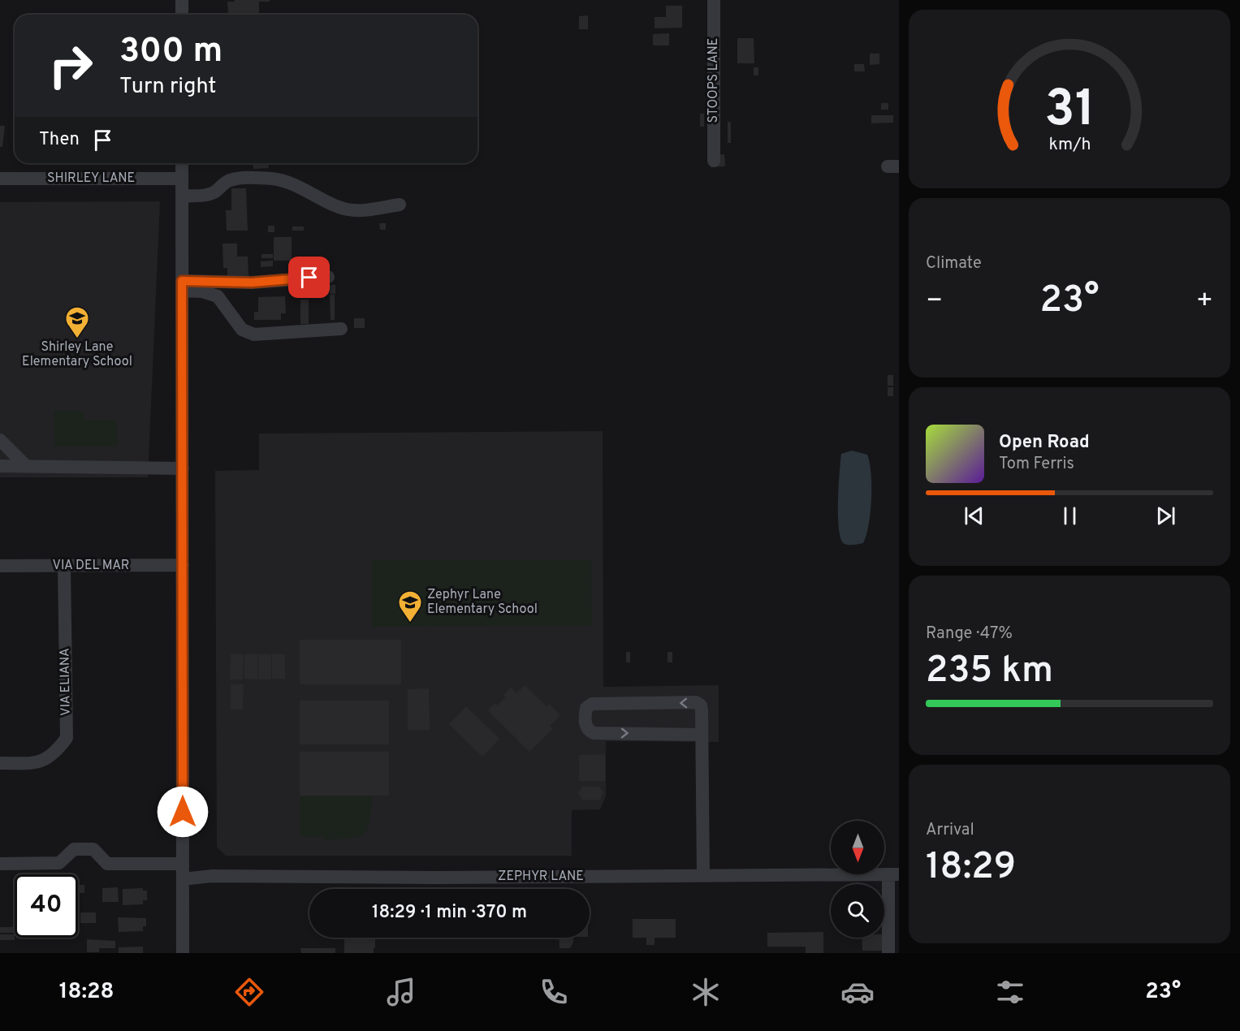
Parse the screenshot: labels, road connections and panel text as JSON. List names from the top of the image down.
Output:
{
  "streets": {
    "street": [
      "STOOPS LANE",
      "SHIRLEY LANE",
      "VIA DEL MAR",
      "VIA ELIANA",
      "ZEPHYR LANE"
    ]
  },
  "crossings": [
    ["VIA DEL MAR", "VIA ELIANA"]
  ],
  "places": {
    "school or university": ["Shirley Lane Elementary School", "Zephyr Lane Elementary School"]
  },
  "north": "bottom",
  "page": {
    "turn": ["300 m", "Turn right"],
    "then": "Then",
    "tile": [
      "Climate",
      ["Range · 47%", "235 km"],
      ["Arrival", "18:29"]
    ],
    "heat": ["−", "23°", "+"],
    "song": ["Open Road", "Tom Ferris"],
    "limit": "40",
    "trip": "18:29 · 1 min · 370 m",
    "tabs": ["18:28", "23°"],
    "gauge": ["31", "km/h"]
  }
}
